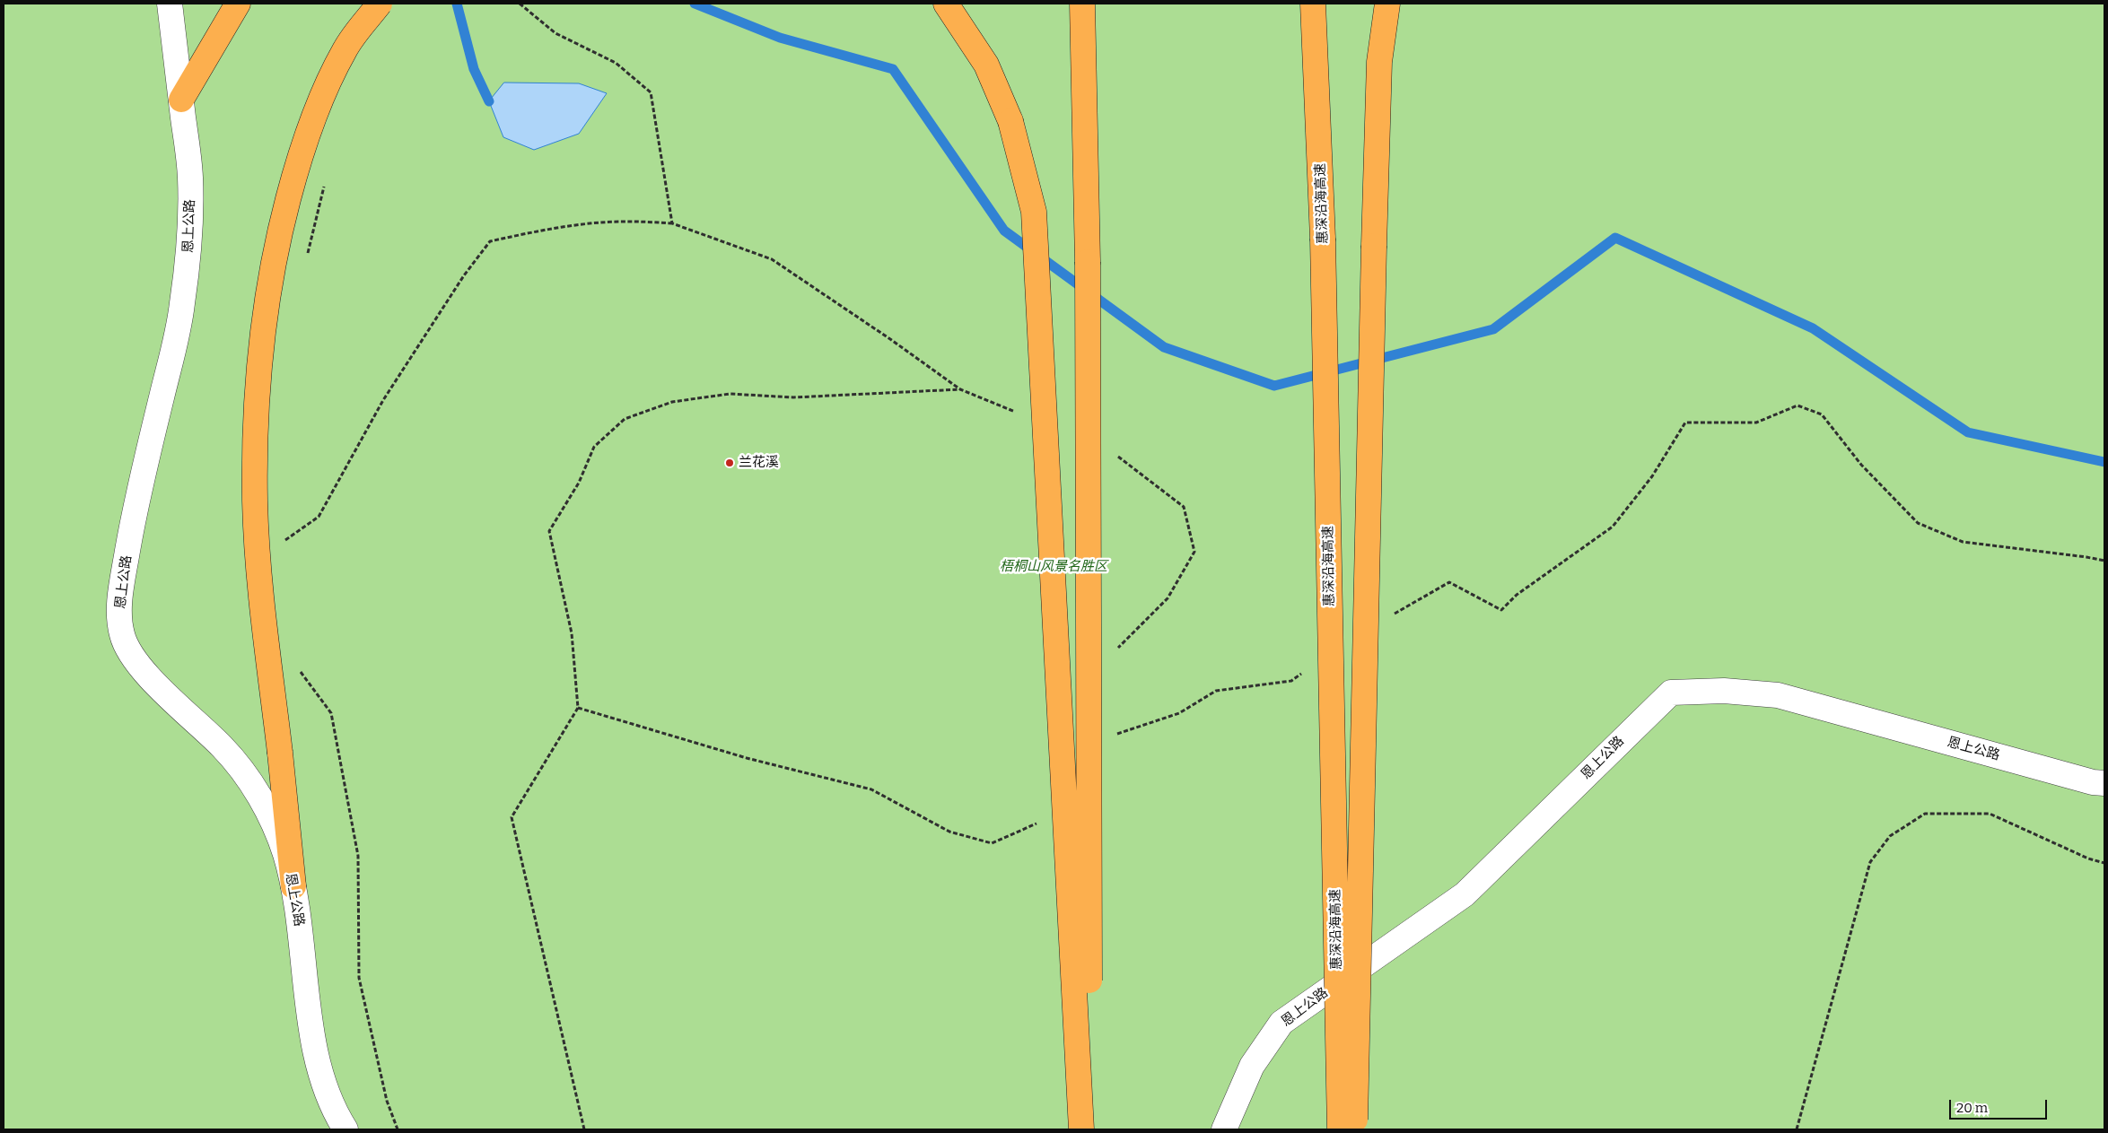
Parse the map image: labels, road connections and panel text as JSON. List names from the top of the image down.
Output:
{
  "streets": {
    "highway": ["惠深沿海高速"],
    "street": ["恩上公路"]
  },
  "parks": ["梧桐山风景名胜区"],
  "places": ["兰花溪"],
  "scale_bar": "20 m"
}
